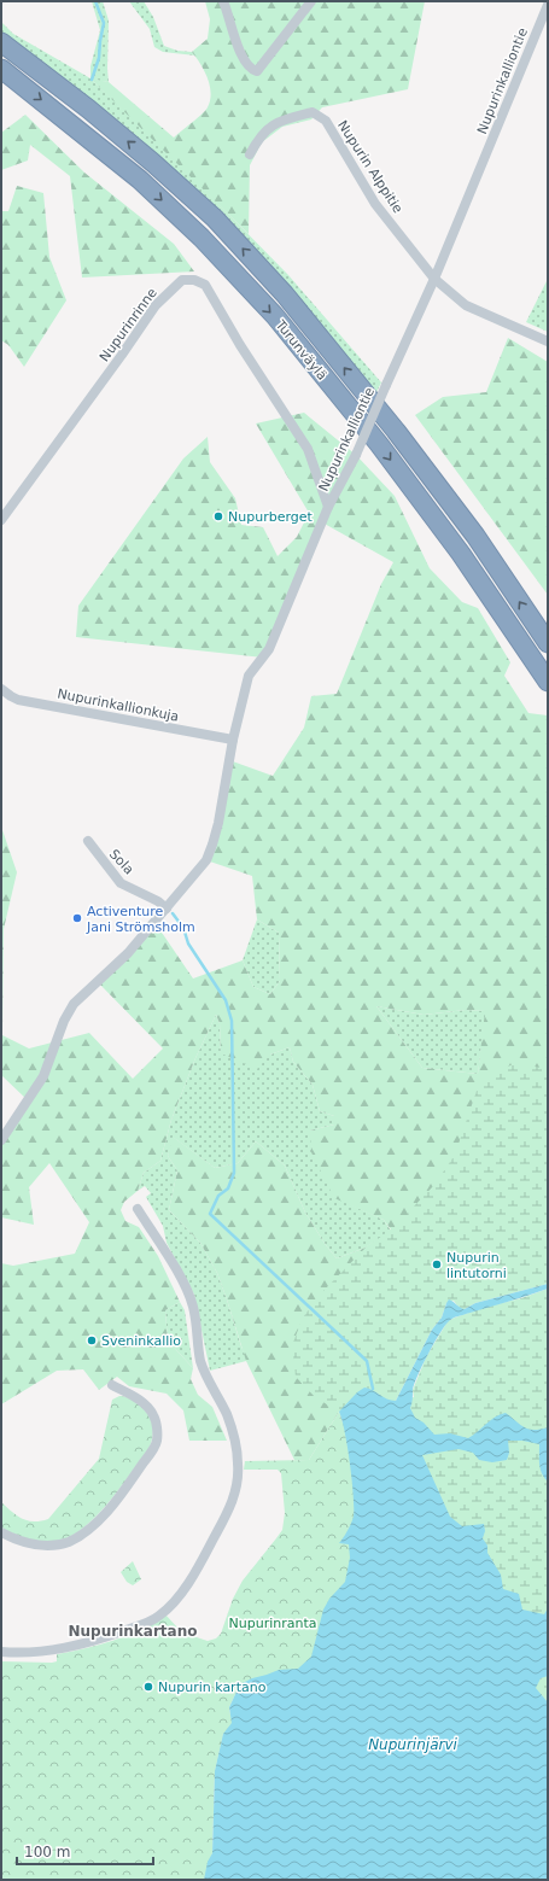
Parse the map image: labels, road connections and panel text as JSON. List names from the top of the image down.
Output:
{
  "streets": {
    "highway": ["Turunväylä"],
    "street": [
      "Nupurinkalliontie",
      "Nupurin Alppitie",
      "Nupurinrinne",
      "Nupurinkallionkuja",
      "Sola"
    ]
  },
  "crossings": [
    ["Nupurinkalliontie", "Nupurin Alppitie"],
    ["Nupurinkalliontie", "Nupurinrinne"],
    ["Nupurinkalliontie", "Nupurinkallionkuja"],
    ["Nupurinkalliontie", "Sola"]
  ],
  "districts": ["Nupurinkartano"],
  "water": ["Nupurinjärvi"],
  "parks": ["Nupurinranta"],
  "places": [
    "Nupurberget",
    "Activenture Jani Strömsholm",
    "Nupurin lintutorni",
    "Sveninkallio",
    "Nupurin kartano"
  ],
  "scale_bar": "100 m"
}
